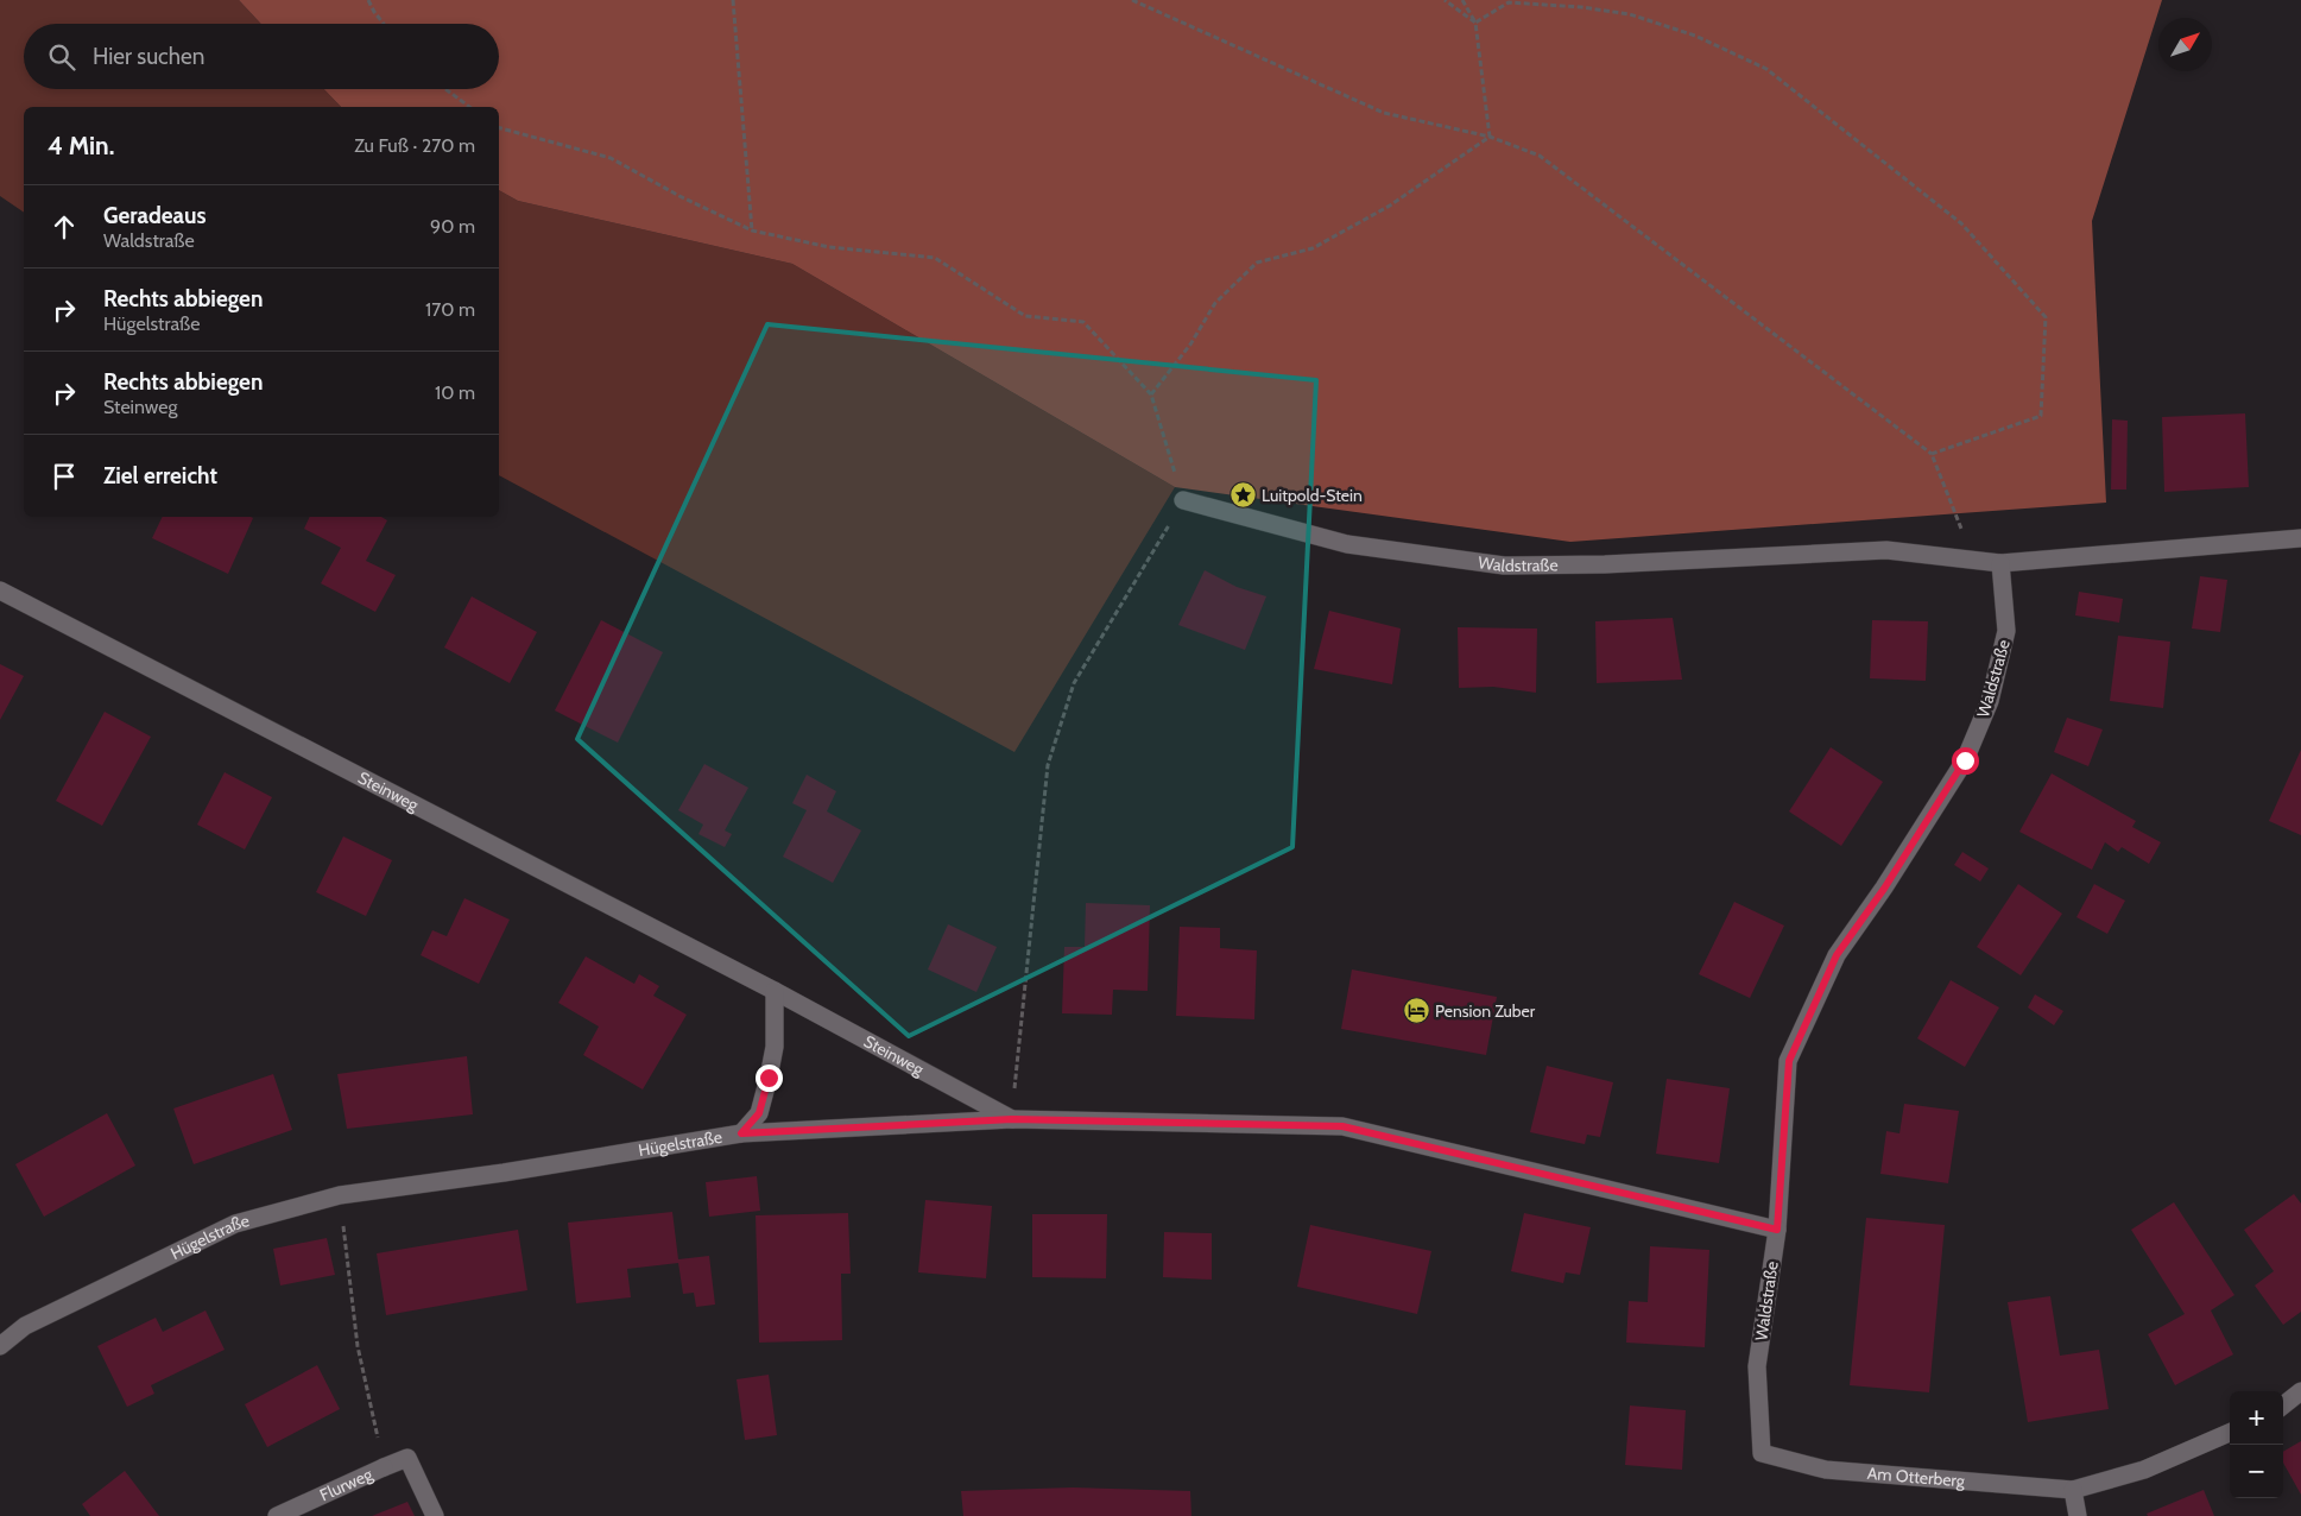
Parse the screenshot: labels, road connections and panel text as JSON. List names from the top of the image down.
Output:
{
  "streets": {
    "street": [
      "Waldstraße",
      "Steinweg",
      "Hügelstraße",
      "Am Otterberg",
      "Flurweg"
    ]
  },
  "crossings": [
    ["Waldstraße", "Hügelstraße"],
    ["Waldstraße", "Am Otterberg"],
    ["Steinweg", "Hügelstraße"]
  ],
  "places": {
    "place": ["Luitpold-Stein"],
    "hotel": ["Pension Zuber"]
  },
  "north": "top right",
  "page": {
    "search": "Hier suchen",
    "heading": ["4 Min.", "Zu Fuß · 270 m"],
    "list": [
      ["Geradeaus", "Waldstraße", "90 m"],
      ["Rechts abbiegen", "Hügelstraße", "170 m"],
      ["Rechts abbiegen", "Steinweg", "10 m"],
      "Ziel erreicht"
    ],
    "map_buttons": ["+", "−"]
  }
}
